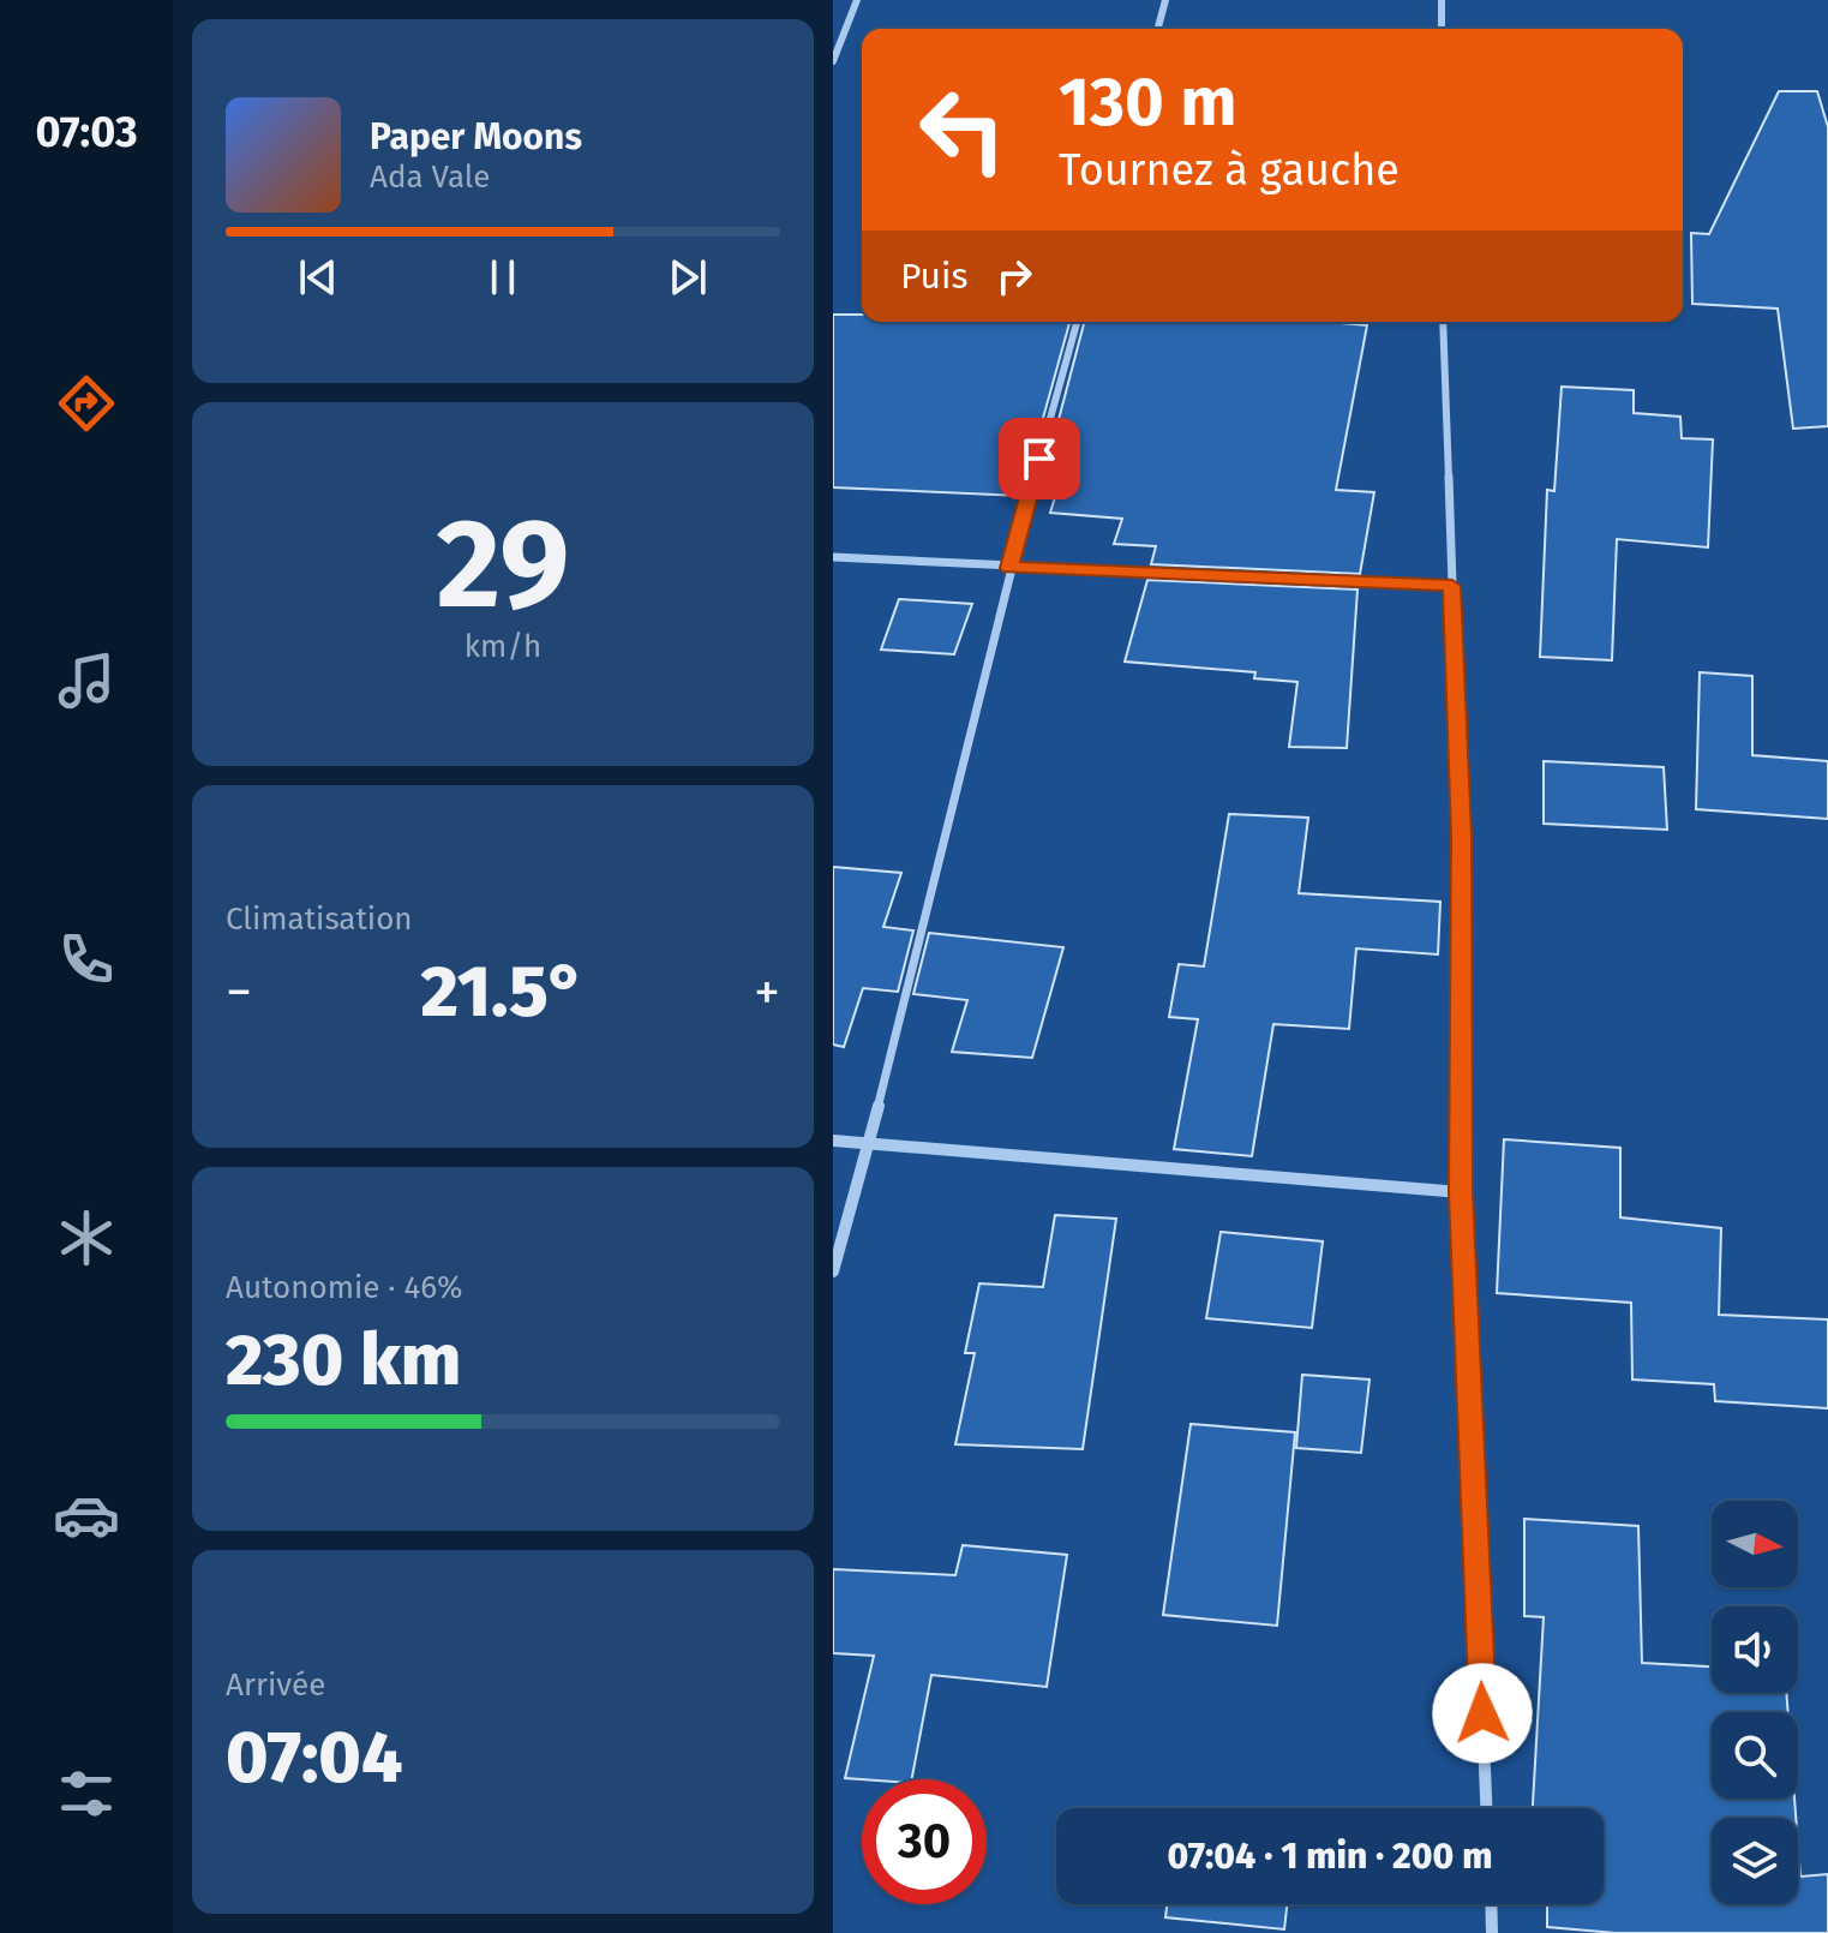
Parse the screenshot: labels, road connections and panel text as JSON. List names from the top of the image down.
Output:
{
  "north": "right",
  "page": {
    "tabs": "07:03",
    "turn": ["130 m", "Tournez à gauche"],
    "song": ["Paper Moons", "Ada Vale"],
    "then": "Puis",
    "tile": [
      ["29", "km/h"],
      "Climatisation",
      ["Autonomie · 46%", "230 km"],
      ["Arrivée", "07:04"]
    ],
    "heat": ["−", "21.5°", "+"],
    "limit": "30",
    "trip": "07:04 · 1 min · 200 m"
  }
}
